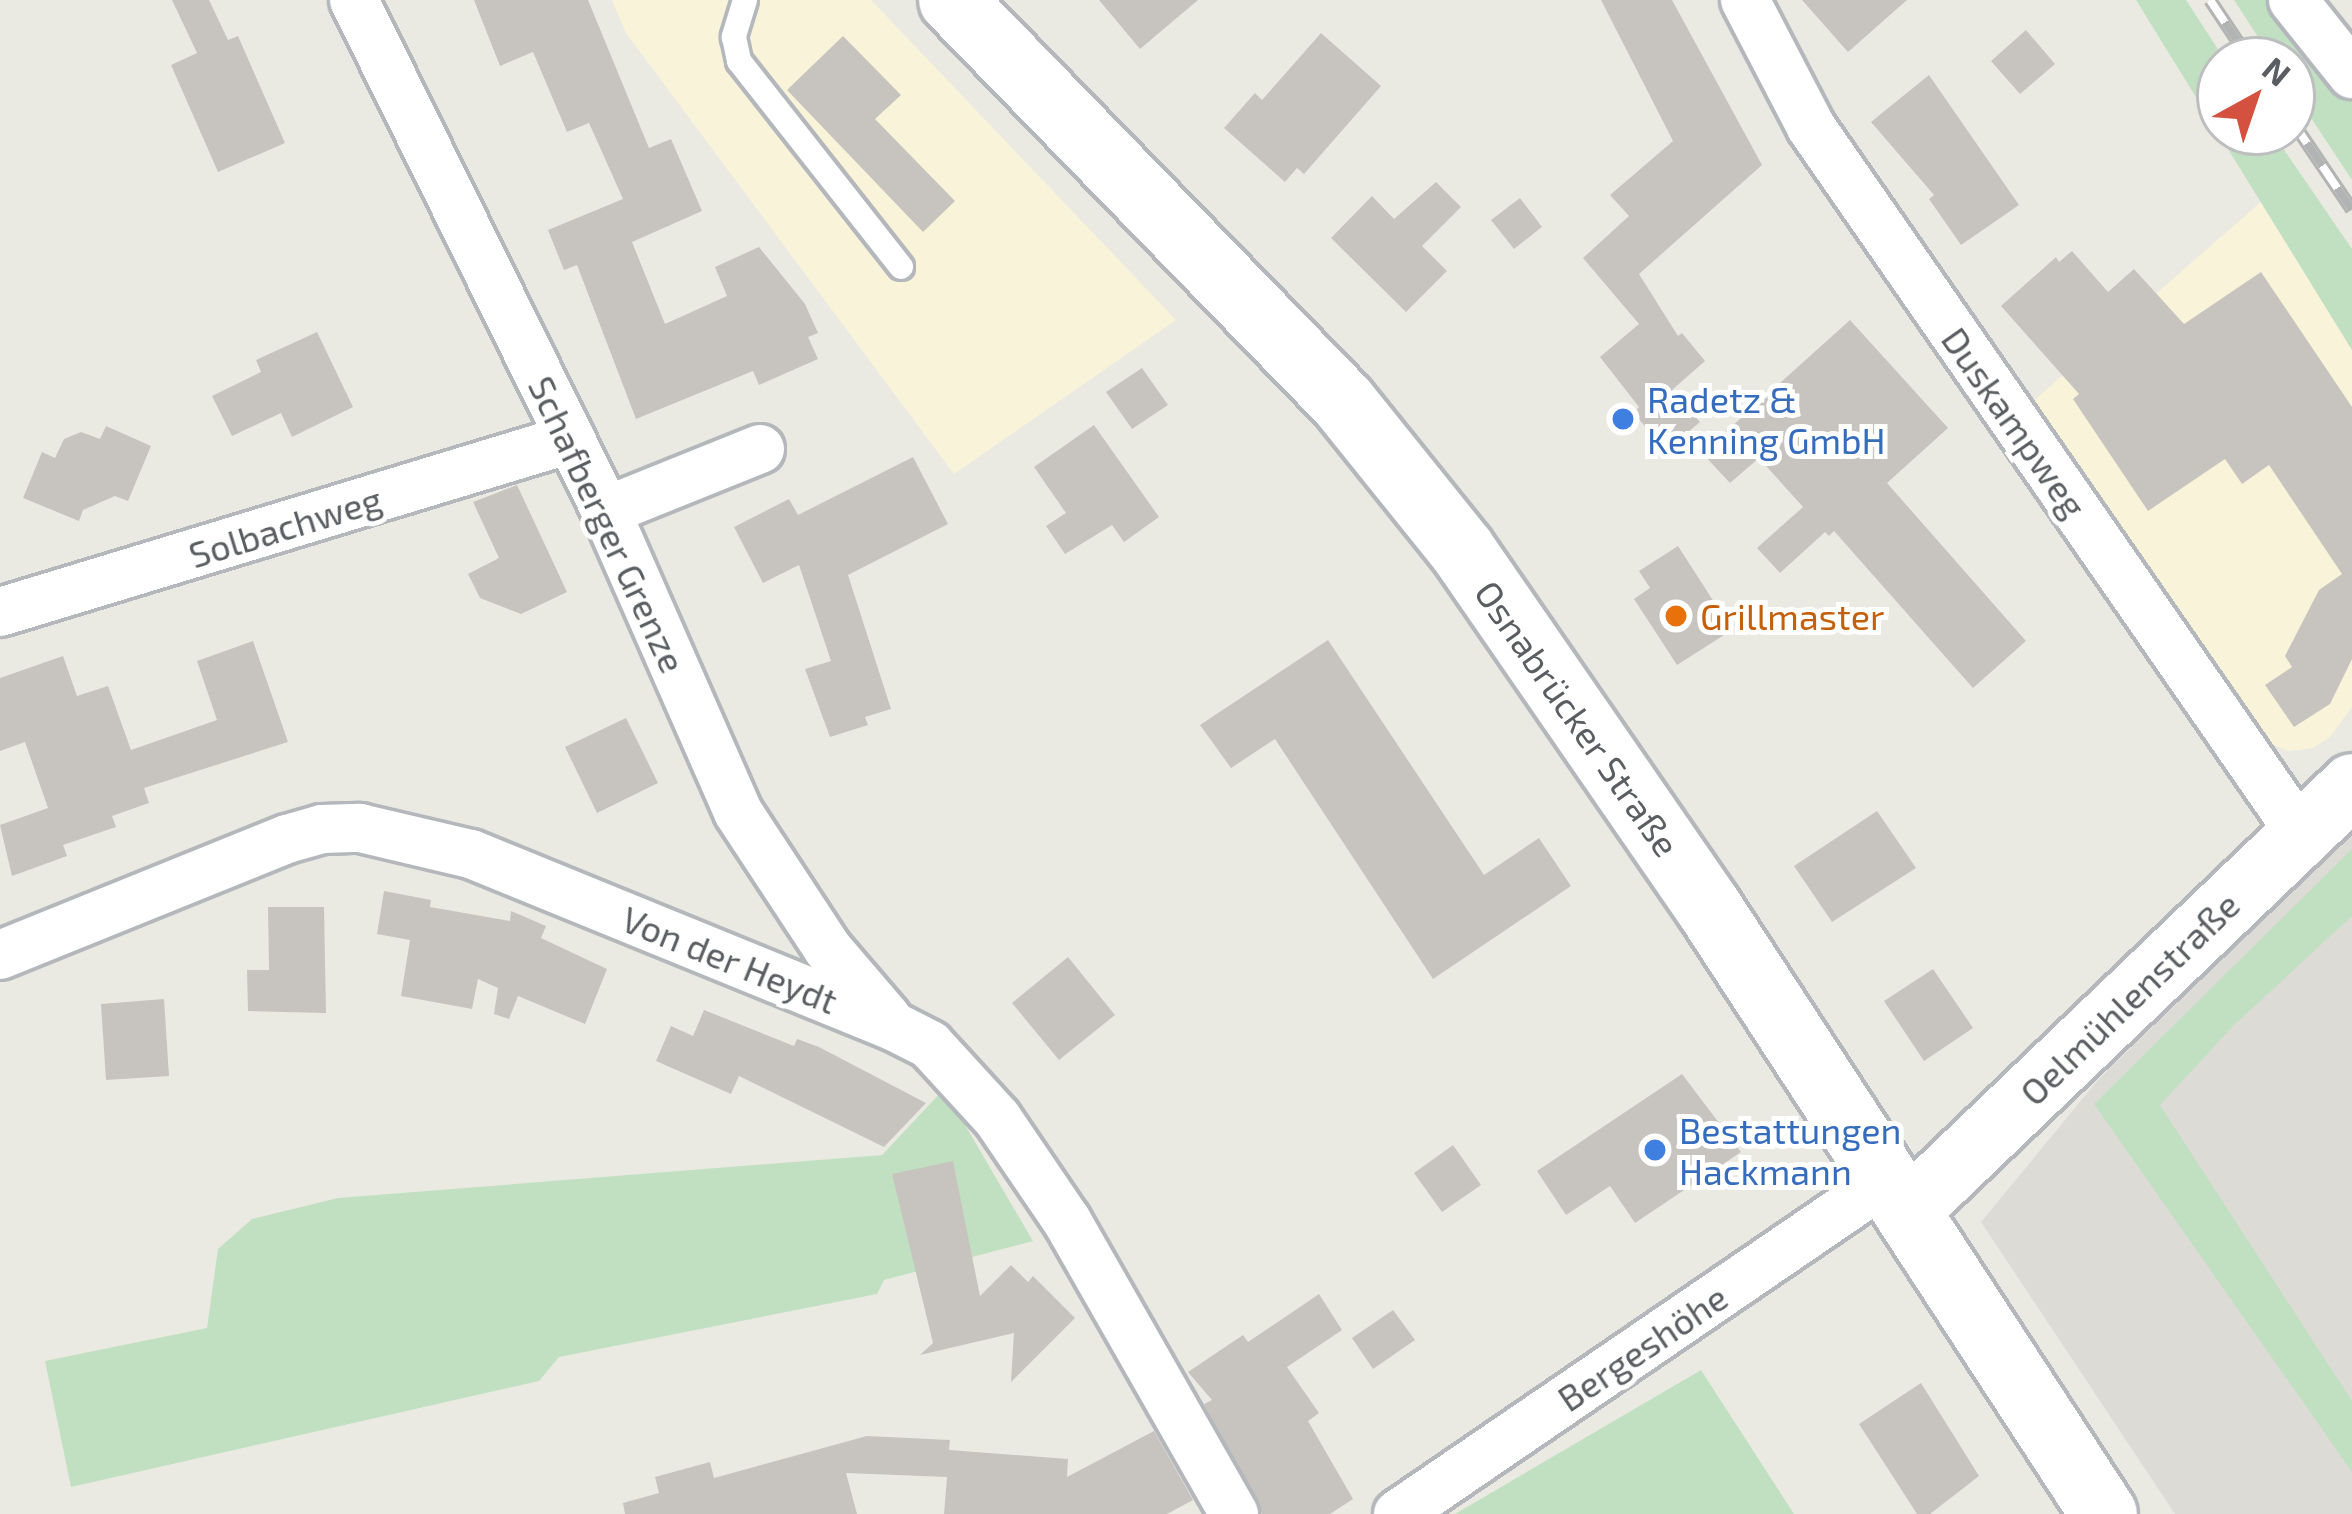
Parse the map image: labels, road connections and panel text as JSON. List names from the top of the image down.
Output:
{
  "streets": {
    "main road": ["Osnabrücker Straße"],
    "street": [
      "Duskampweg",
      "Schafberger Grenze",
      "Solbachweg",
      "Von der Heydt",
      "Oelmühlenstraße",
      "Bergeshöhe"
    ]
  },
  "crossings": [
    ["Duskampweg", "Oelmühlenstraße"],
    ["Schafberger Grenze", "Solbachweg"],
    ["Schafberger Grenze", "Von der Heydt"],
    ["Osnabrücker Straße", "Oelmühlenstraße"],
    ["Osnabrücker Straße", "Bergeshöhe"],
    ["Oelmühlenstraße", "Bergeshöhe"]
  ],
  "places": ["Radetz & Kenning GmbH", "Grillmaster", "Bestattungen Hackmann"],
  "north": "top right"
}
